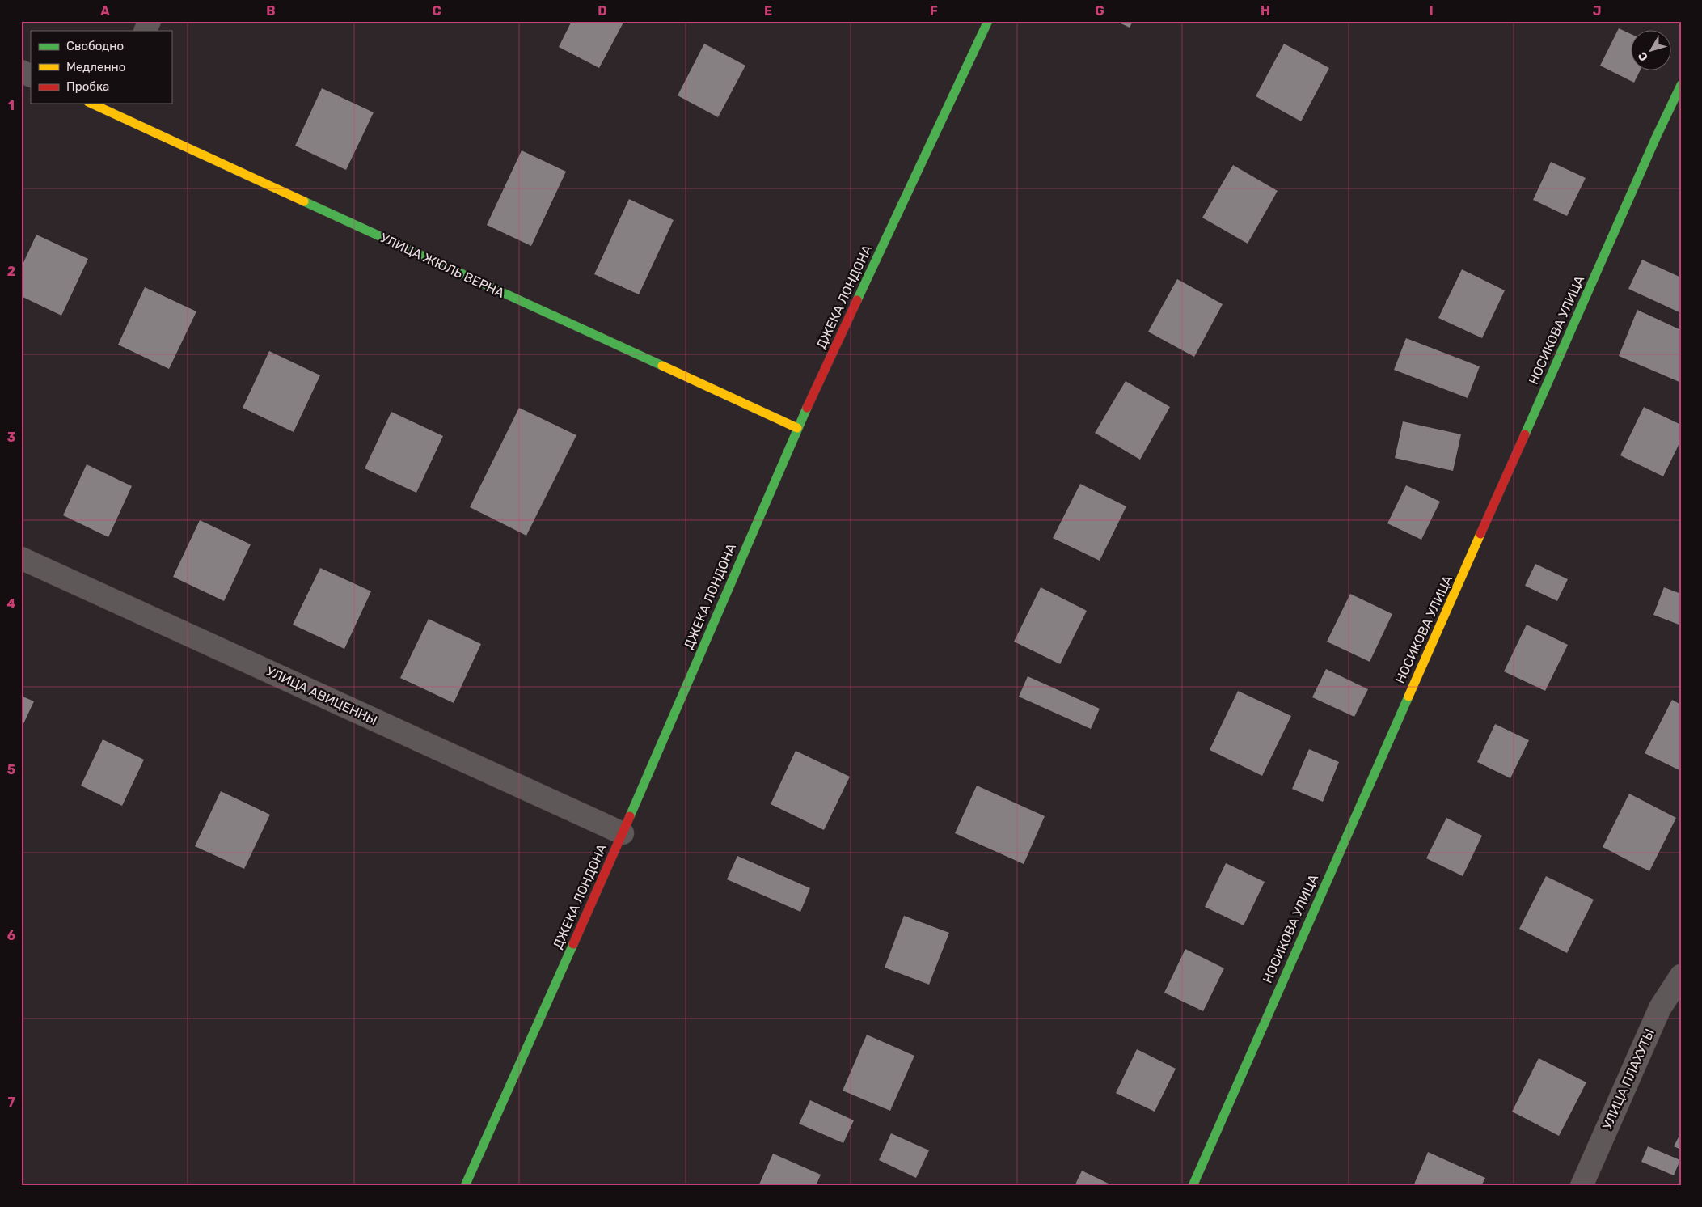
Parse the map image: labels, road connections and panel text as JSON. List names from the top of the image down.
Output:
{
  "streets": {
    "street": [
      "УЛИЦА ЖЮЛЬ ВЕРНА",
      "ДЖЕКА ЛОНДОНА",
      "НОСИКОВА УЛИЦА",
      "УЛИЦА АВИЦЕННЫ",
      "УЛИЦА ПЛАХУТЫ"
    ]
  },
  "crossings": [
    ["УЛИЦА ЖЮЛЬ ВЕРНА", "ДЖЕКА ЛОНДОНА"],
    ["ДЖЕКА ЛОНДОНА", "УЛИЦА АВИЦЕННЫ"]
  ],
  "legend": ["Свободно", "Медленно", "Пробка"],
  "north": "bottom left",
  "grid": {
    "columns": [
      "A",
      "B",
      "C",
      "D",
      "E",
      "F",
      "G",
      "H",
      "I",
      "J"
    ],
    "rows": [
      "1",
      "2",
      "3",
      "4",
      "5",
      "6",
      "7"
    ]
  }
}
